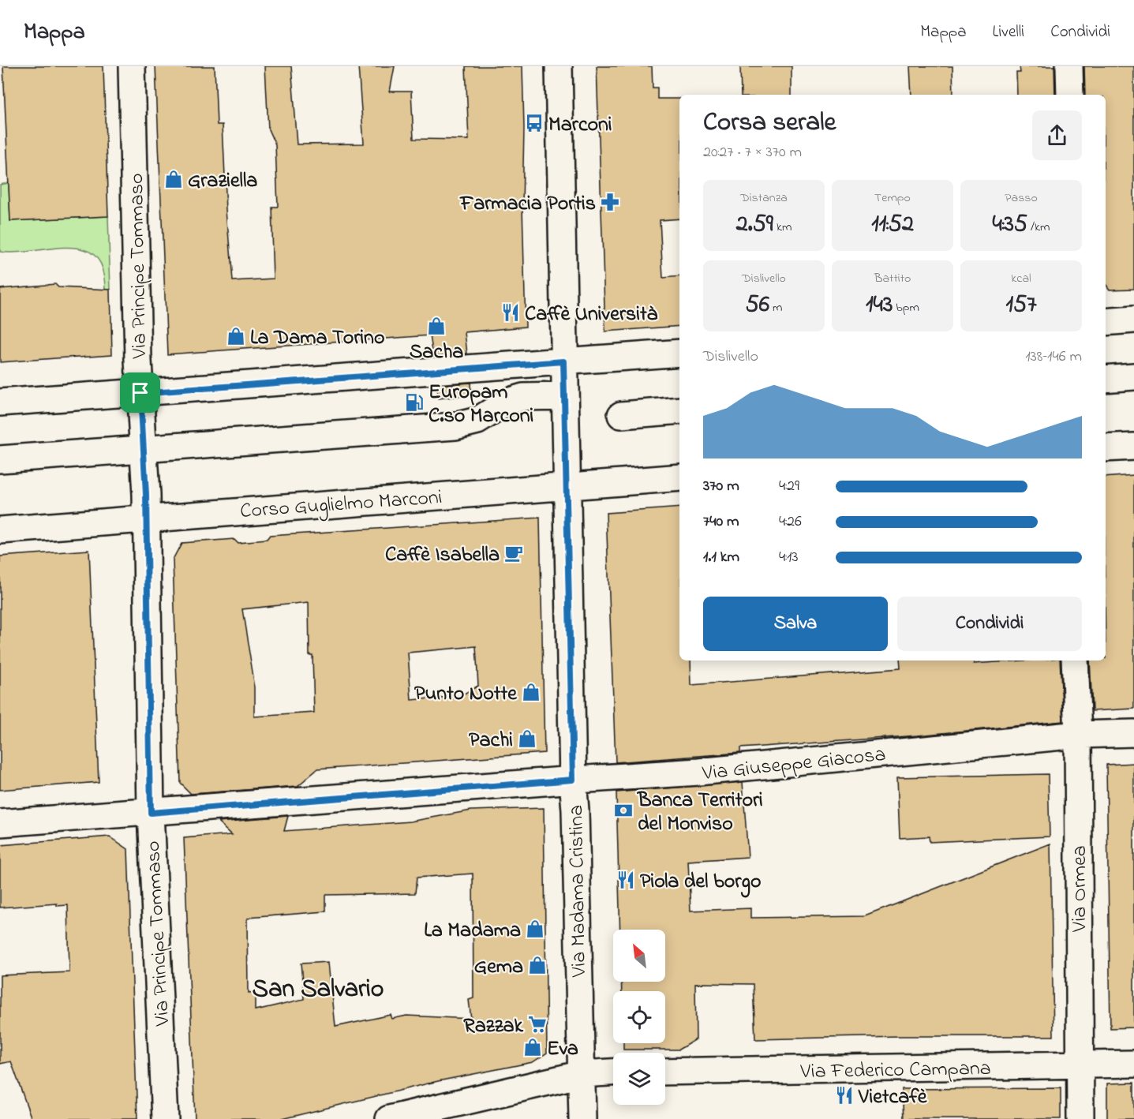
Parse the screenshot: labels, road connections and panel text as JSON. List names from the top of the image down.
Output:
{
  "streets": {
    "street": [
      "Via Principe Tommaso",
      "Corso Guglielmo Marconi",
      "Via Giuseppe Giacosa",
      "Via Ormea",
      "Via Madama Cristina",
      "Via Federico Campana"
    ]
  },
  "crossings": [
    ["Via Principe Tommaso", "Corso Guglielmo Marconi"],
    ["Via Principe Tommaso", "Via Giuseppe Giacosa"],
    ["Corso Guglielmo Marconi", "Via Madama Cristina"],
    ["Via Giuseppe Giacosa", "Via Ormea"],
    ["Via Giuseppe Giacosa", "Via Madama Cristina"],
    ["Via Ormea", "Via Federico Campana"]
  ],
  "districts": ["San Salvario"],
  "places": {
    "bus stop": ["Marconi"],
    "shop": [
      "Graziella",
      "Sacha",
      "La Dama Torino",
      "Punto Notte",
      "Pachi",
      "La Madama",
      "Gema",
      "Eva"
    ],
    "pharmacy": ["Farmacia Portis"],
    "restaurant": ["Caffè Università", "Piola del borgo", "Vietcafè"],
    "fuel station": ["Europam C.so Marconi"],
    "cafe": ["Caffè Isabella"],
    "bank": ["Banca Territori del Monviso"],
    "supermarket": ["Razzak"]
  },
  "north": "top left",
  "page": {
    "header": "Mappa",
    "nav": ["Mappa", "Livelli", "Condividi"],
    "heading": ["Corsa serale", "20:27 · 7 × 370 m"],
    "stats": [
      ["Distanza", "2.59 km"],
      ["Tempo", "11:52"],
      ["Passo", "4:35 /km"],
      ["Dislivello", "56 m"],
      ["Battito", "143 bpm"],
      ["kcal", "157"]
    ],
    "chart": ["Dislivello", "138–146 m"],
    "list": [
      {
        "name": "370 m",
        "note": "4:29"
      },
      {
        "name": "740 m",
        "note": "4:26"
      },
      {
        "name": "1.1 km",
        "note": "4:13"
      }
    ],
    "buttons": ["Salva", "Condividi"]
  }
}
